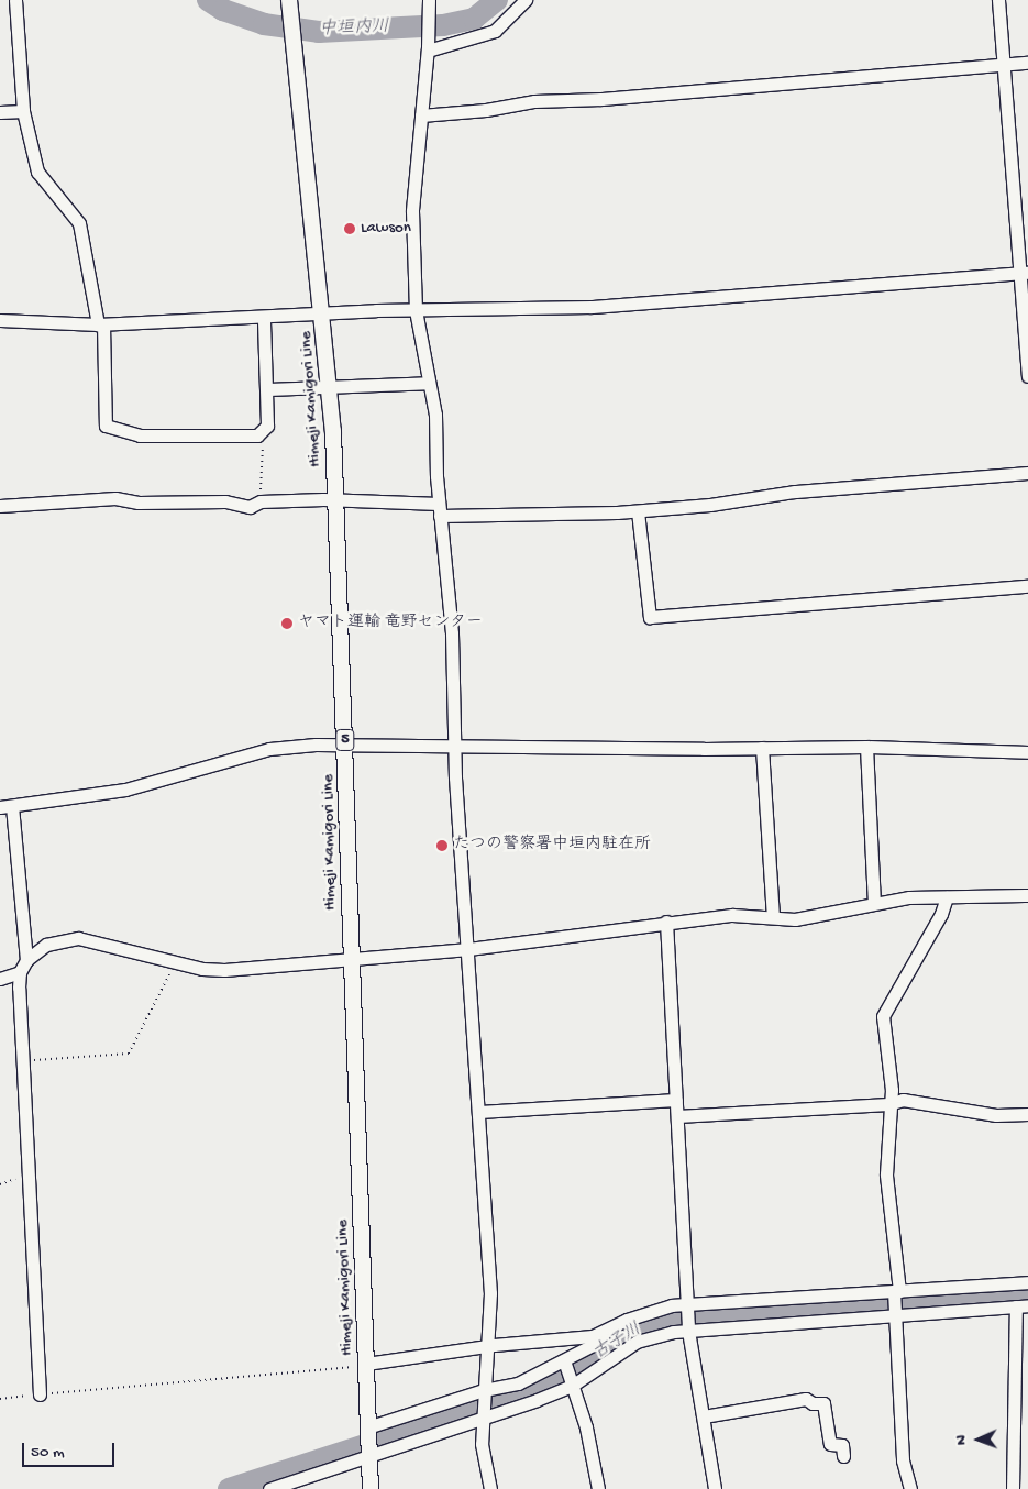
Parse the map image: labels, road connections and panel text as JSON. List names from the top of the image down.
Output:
{
  "streets": {
    "main road": ["Himeji Kamigori Line", "5"]
  },
  "water": ["中垣内川", "古子川"],
  "places": ["Lawson", "ヤマト運輸 竜野センター", "たつの警察署中垣内駐在所"],
  "scale_bar": "50 m",
  "north": "left"
}
